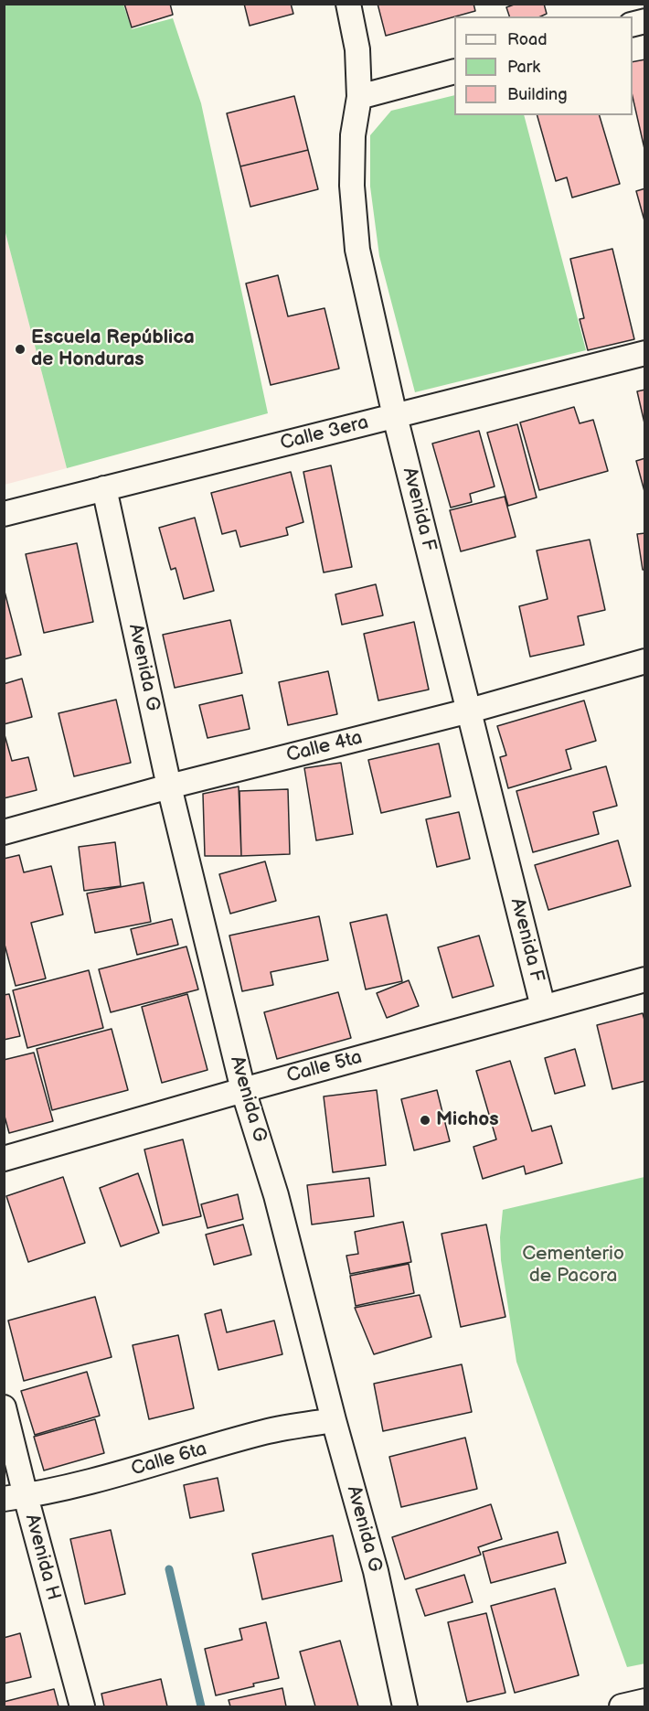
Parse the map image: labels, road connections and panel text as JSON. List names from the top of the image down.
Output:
{
  "streets": {
    "street": [
      "Calle 3era",
      "Avenida F",
      "Avenida G",
      "Calle 4ta",
      "Calle 5ta",
      "Calle 6ta",
      "Avenida H"
    ]
  },
  "crossings": [
    ["Calle 3era", "Avenida F"],
    ["Calle 3era", "Avenida G"],
    ["Avenida F", "Calle 4ta"],
    ["Avenida F", "Calle 5ta"],
    ["Avenida G", "Calle 4ta"],
    ["Avenida G", "Calle 5ta"],
    ["Avenida G", "Calle 6ta"],
    ["Calle 6ta", "Avenida H"]
  ],
  "parks": ["Cementerio de Pacora"],
  "places": ["Escuela República de Honduras", "Michos"],
  "legend": ["Road", "Park", "Building"]
}
